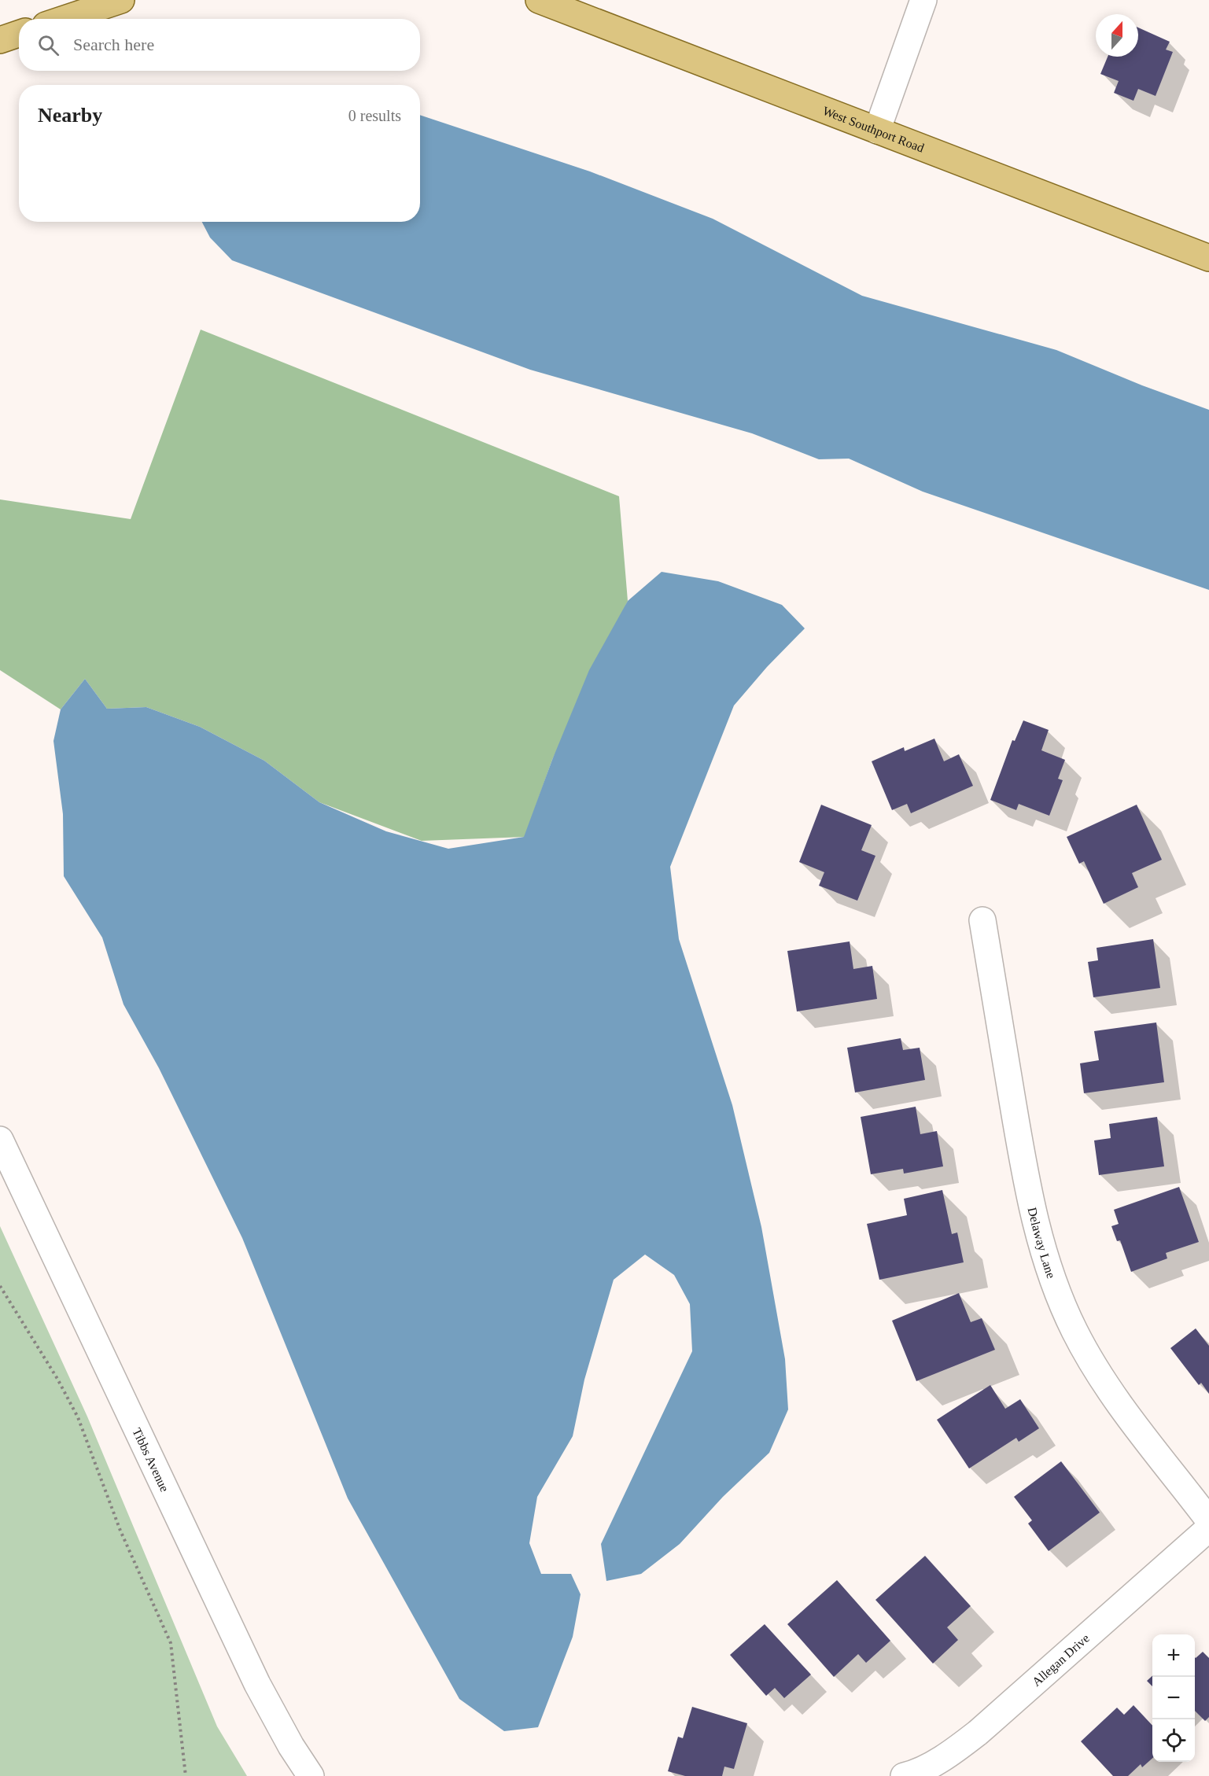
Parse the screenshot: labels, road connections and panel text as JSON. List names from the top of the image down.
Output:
{
  "streets": {
    "main road": ["West Southport Road"],
    "street": ["Delaway Lane", "Tibbs Avenue", "Allegan Drive"]
  },
  "north": "top",
  "page": {
    "search": "Search here",
    "heading": ["Nearby", "0 results"],
    "map_buttons": ["+", "−"]
  }
}
